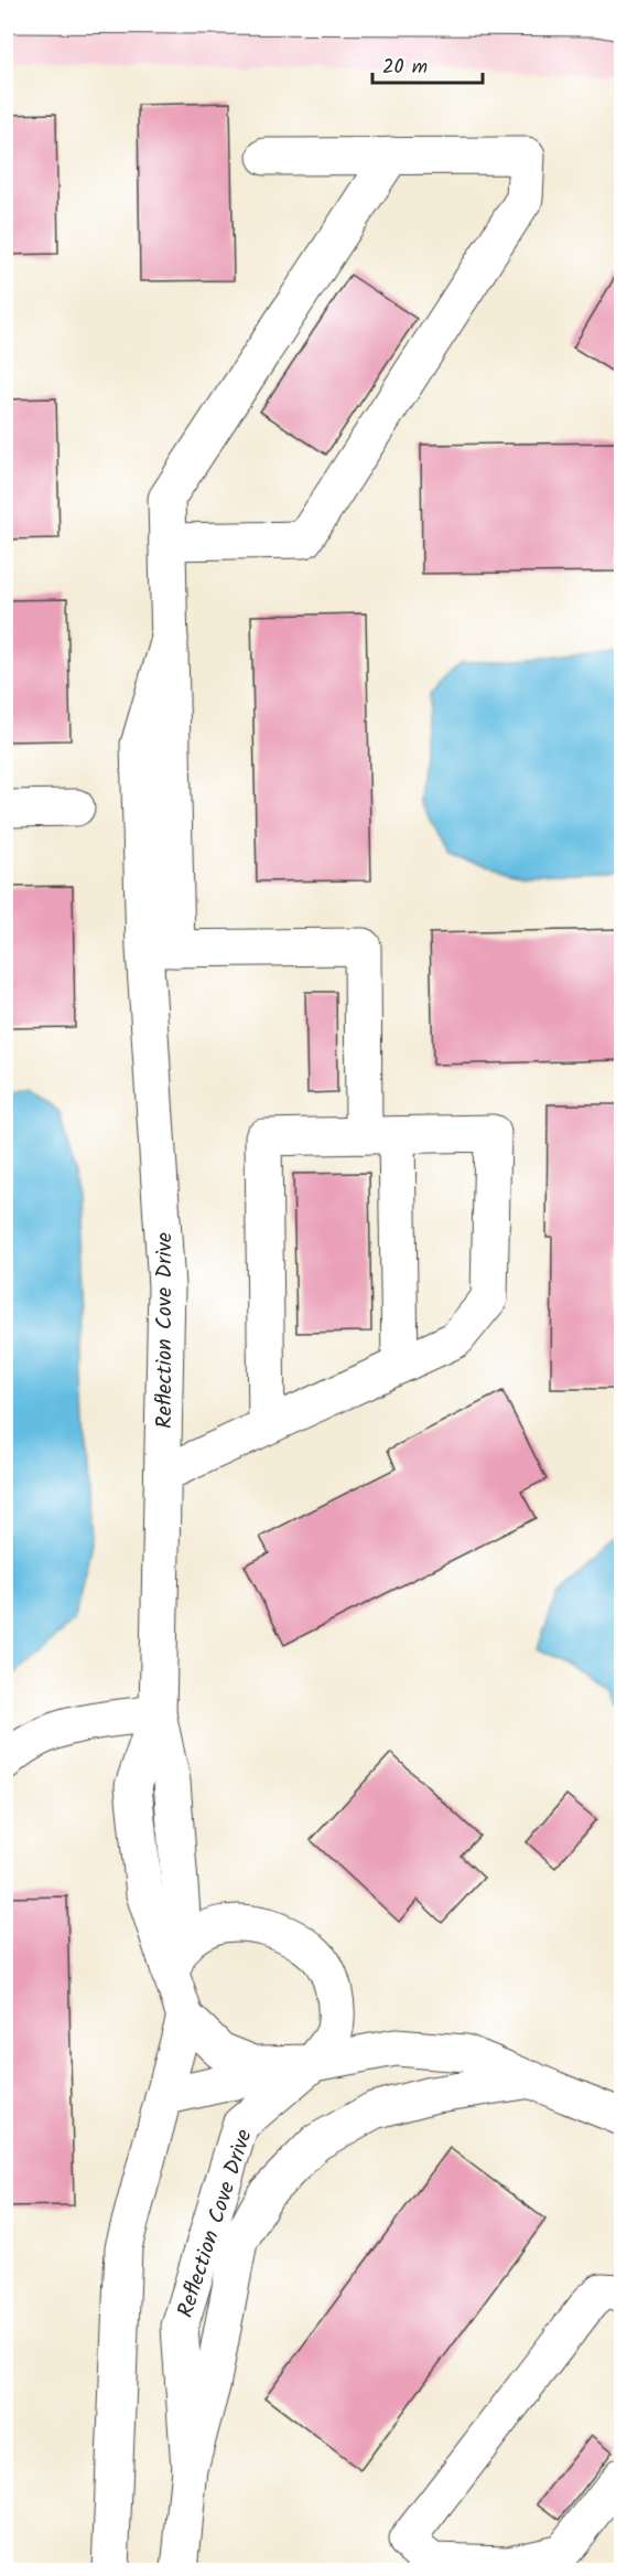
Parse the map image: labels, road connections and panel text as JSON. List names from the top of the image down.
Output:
{
  "streets": {
    "street": ["Reflection Cove Drive"]
  },
  "scale_bar": "20 m"
}
